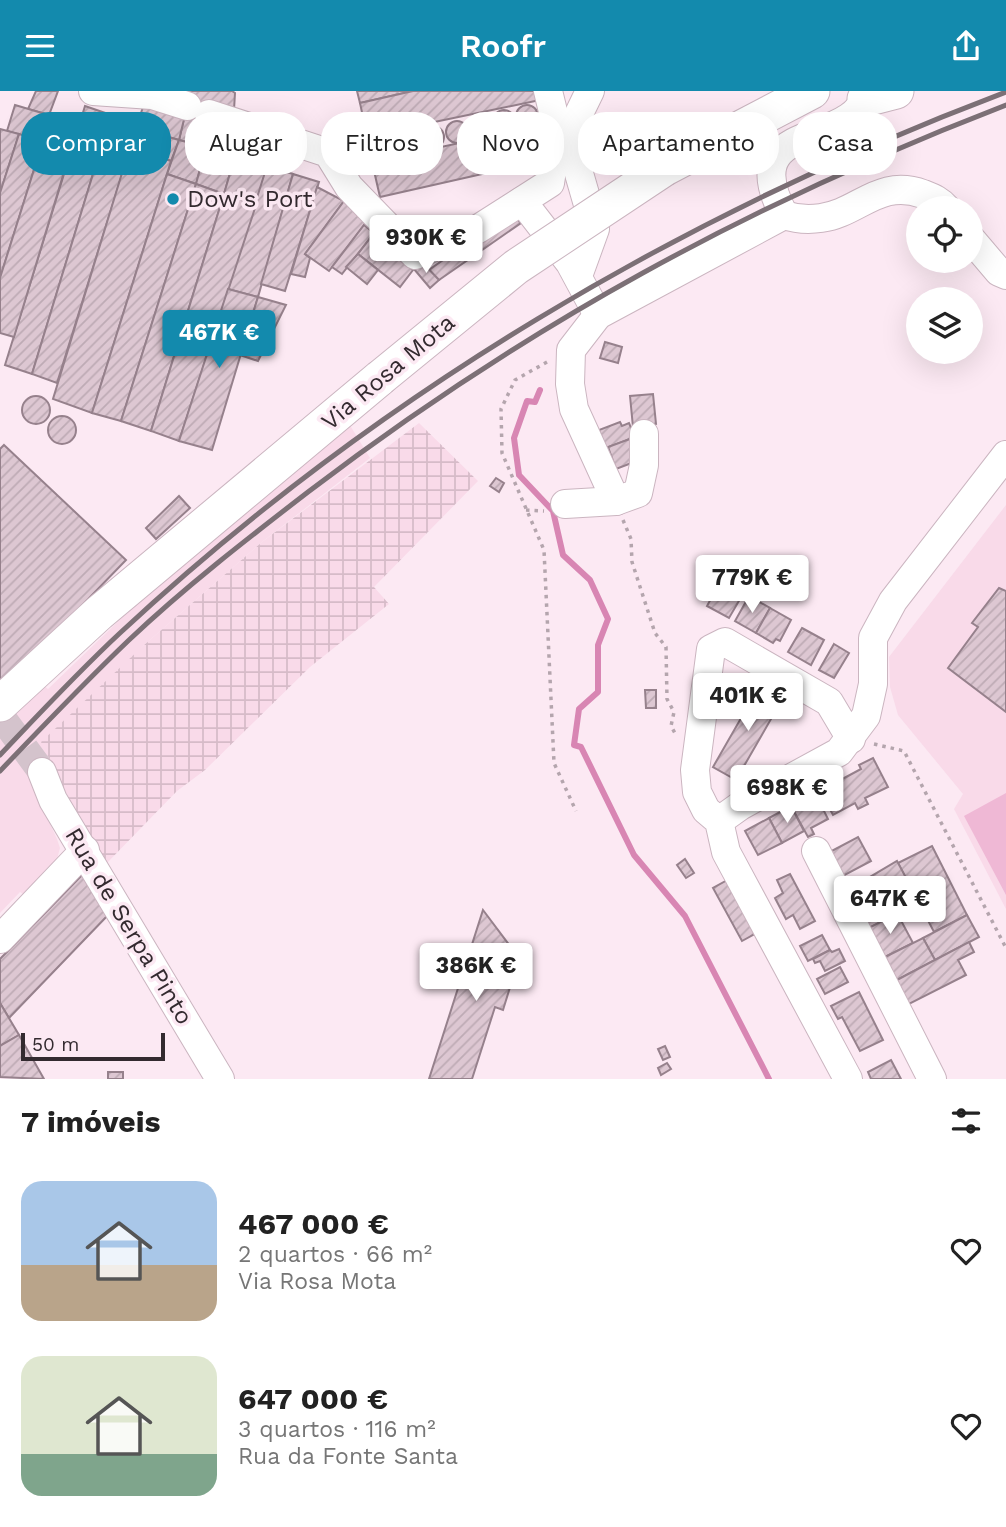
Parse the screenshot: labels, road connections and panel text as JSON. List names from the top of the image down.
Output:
{
  "streets": {
    "main road": ["Via Rosa Mota"],
    "street": ["Rua de Serpa Pinto"]
  },
  "places": ["Dow's Port"],
  "scale_bar": "50 m",
  "page": {
    "header": "Roofr",
    "chip": [
      "Comprar",
      "Alugar",
      "Filtros",
      "Novo",
      "Apartamento",
      "Casa"
    ],
    "price": [
      "930K €",
      "467K €",
      "779K €",
      "401K €",
      "698K €",
      "647K €",
      "386K €"
    ],
    "scale": "50 m",
    "heading": "7 imóveis",
    "list": [
      {
        "name": "467 000 €",
        "note": "2 quartos · 66 m² · Via Rosa Mota"
      },
      {
        "name": "647 000 €",
        "note": "3 quartos · 116 m² · Rua da Fonte Santa"
      }
    ]
  }
}
